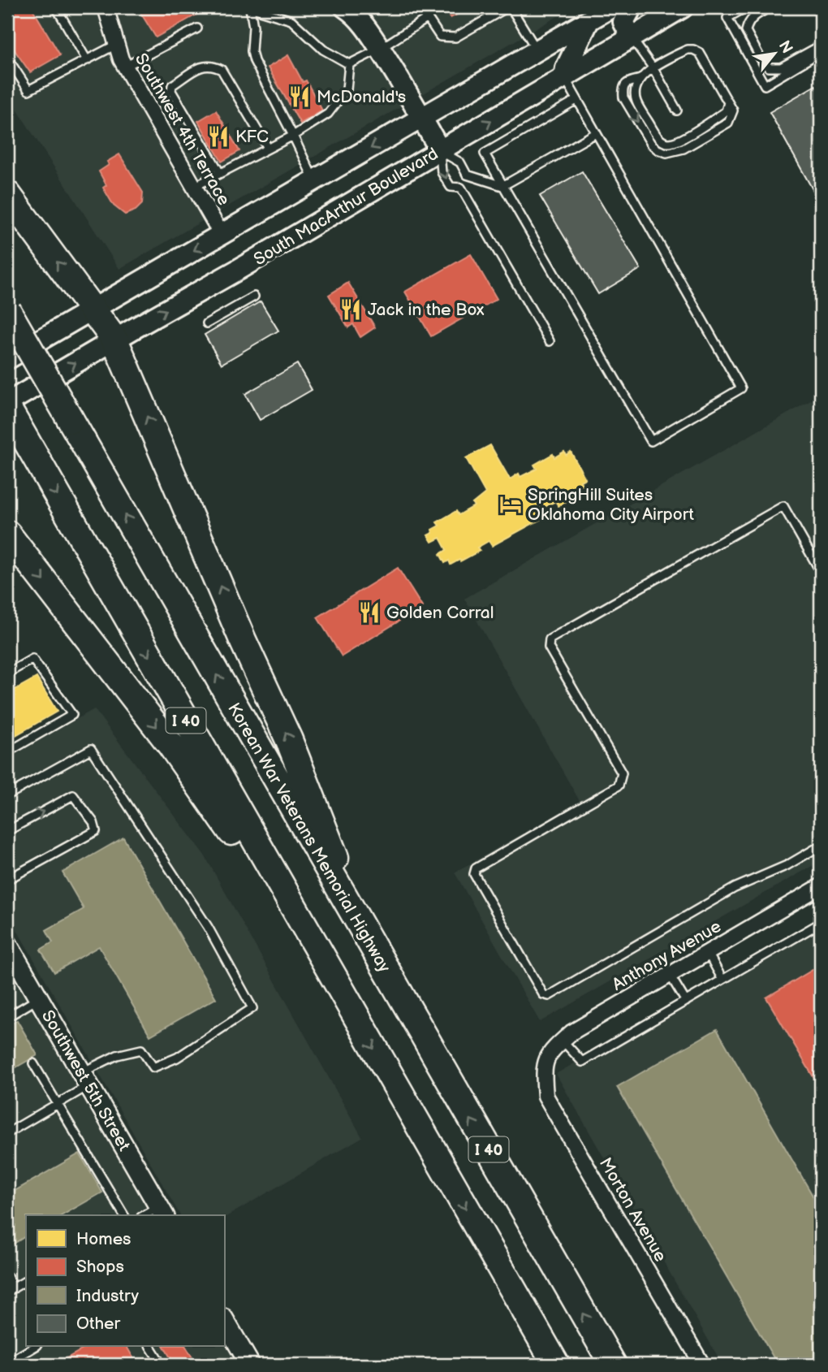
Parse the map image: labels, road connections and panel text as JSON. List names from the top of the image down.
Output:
{
  "streets": {
    "highway": ["I 40", "Korean War Veterans Memorial Highway"],
    "main road": ["South MacArthur Boulevard"],
    "street": [
      "Southwest 4th Terrace",
      "Anthony Avenue",
      "Southwest 5th Street",
      "Morton Avenue"
    ]
  },
  "crossings": [
    ["Anthony Avenue", "Morton Avenue"]
  ],
  "places": {
    "restaurant": [
      "McDonald's",
      "KFC",
      "Jack in the Box",
      "Golden Corral"
    ],
    "hotel": ["SpringHill Suites Oklahoma City Airport"]
  },
  "legend": [
    "Homes",
    "Shops",
    "Industry",
    "Other"
  ],
  "north": "top right"
}
